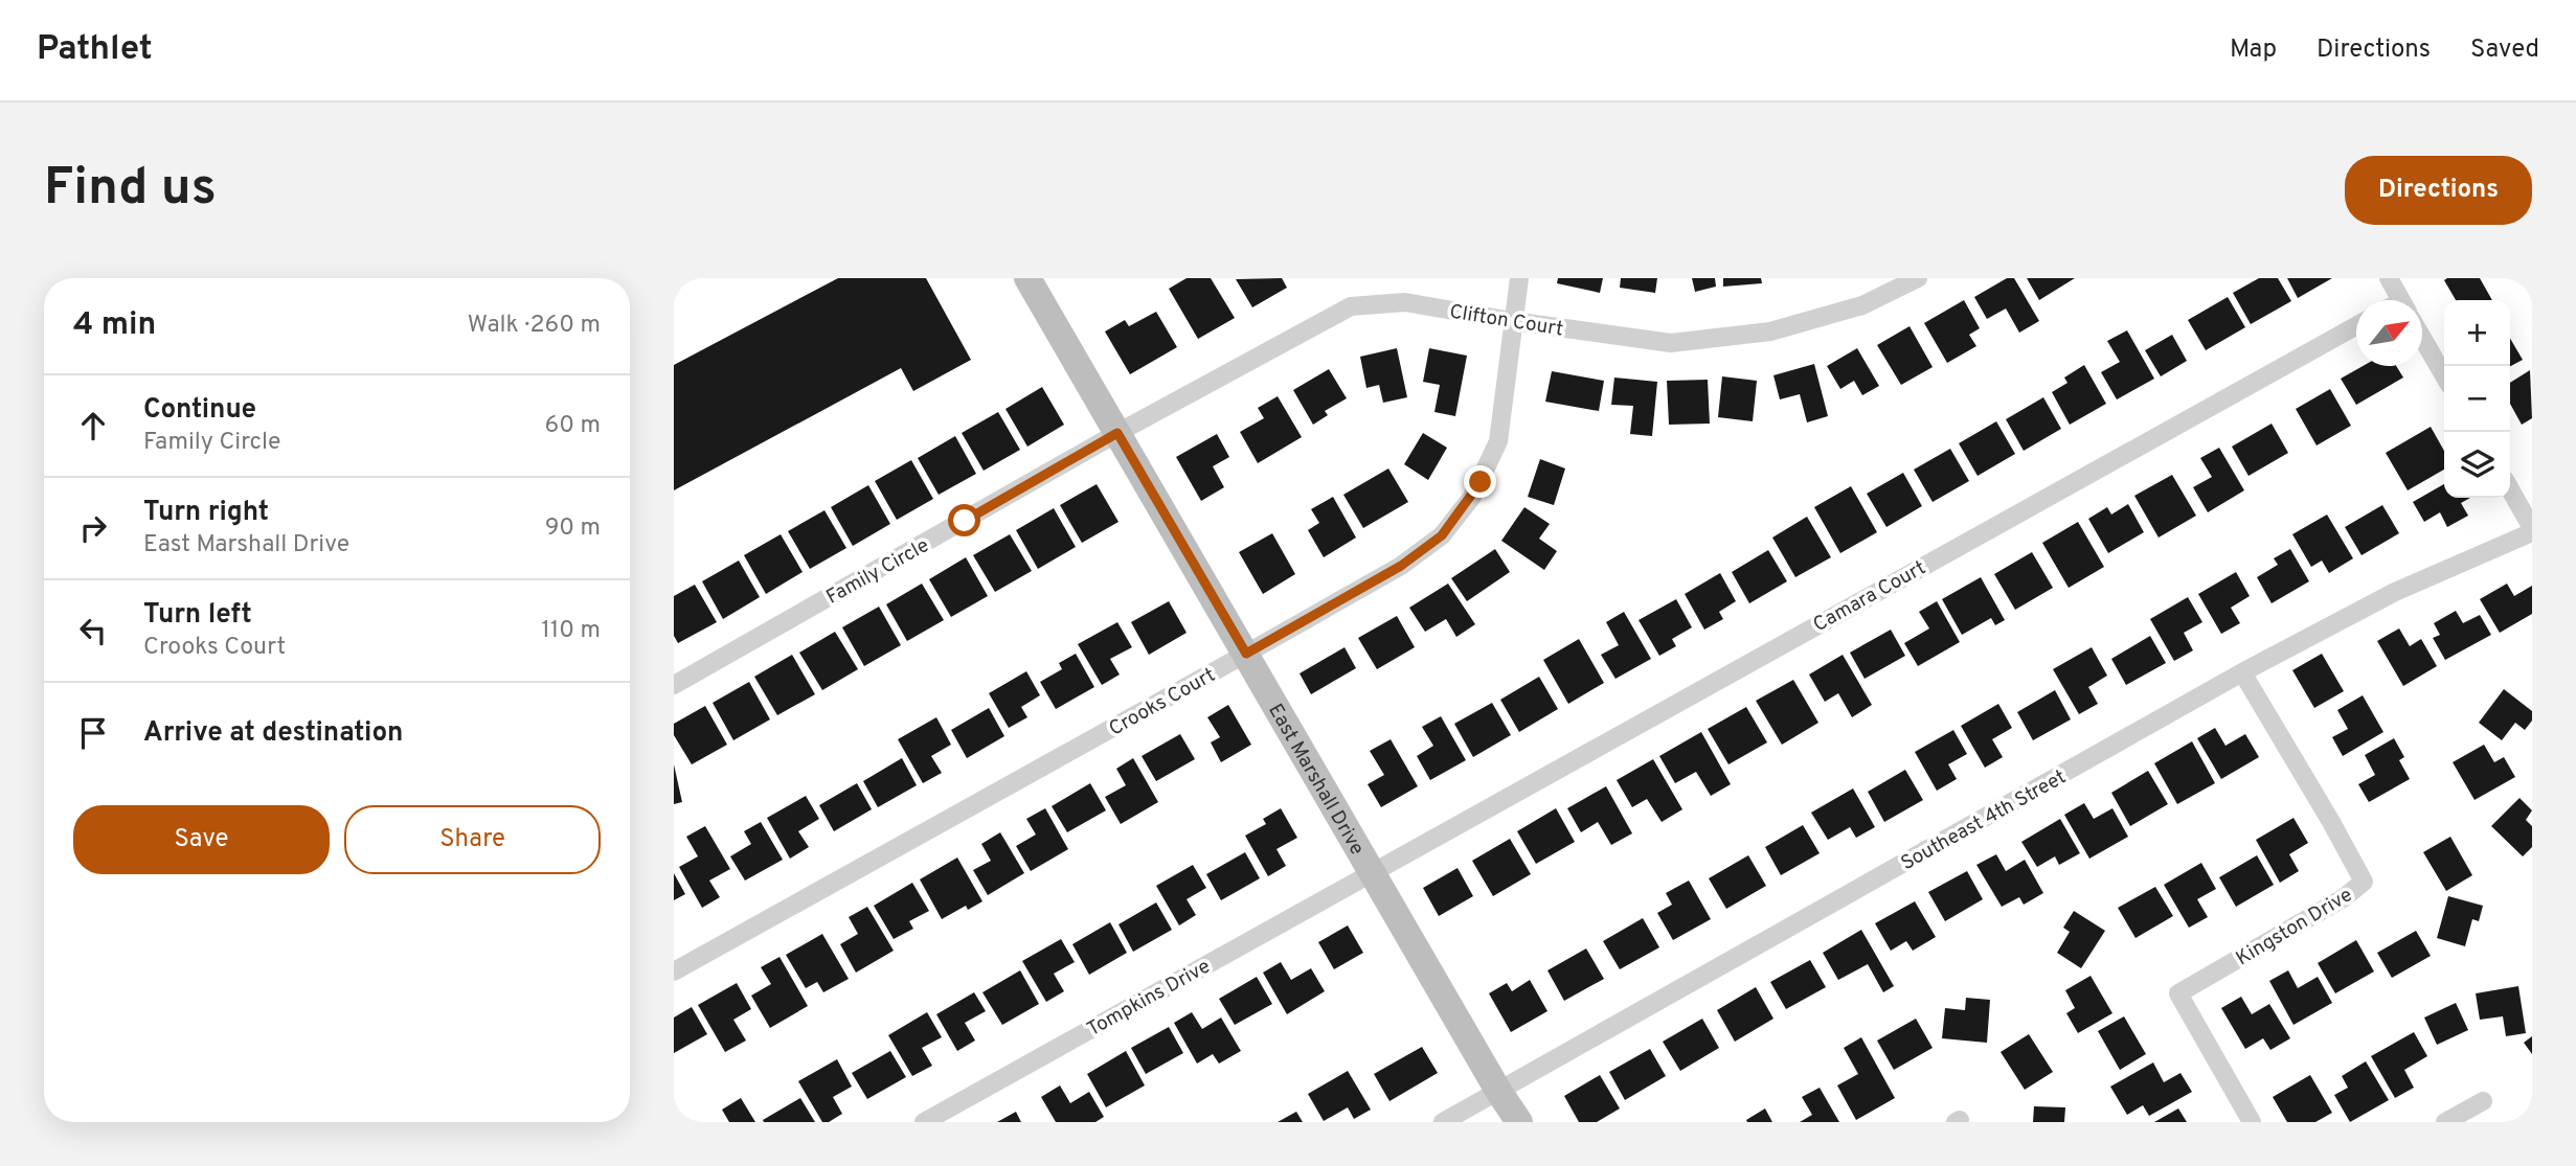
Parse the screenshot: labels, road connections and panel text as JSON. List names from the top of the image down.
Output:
{
  "streets": {
    "main road": ["East Marshall Drive"],
    "street": [
      "Clifton Court",
      "Family Circle",
      "Camara Court",
      "Crooks Court",
      "Southeast 4th Street",
      "Kingston Drive",
      "Tompkins Drive"
    ]
  },
  "crossings": [
    ["Clifton Court", "Family Circle"],
    ["Clifton Court", "Crooks Court"],
    ["Clifton Court", "East Marshall Drive"],
    ["Family Circle", "East Marshall Drive"],
    ["Camara Court", "East Marshall Drive"],
    ["Camara Court", "Tompkins Drive"],
    ["Crooks Court", "East Marshall Drive"],
    ["East Marshall Drive", "Southeast 4th Street"],
    ["East Marshall Drive", "Tompkins Drive"],
    ["Southeast 4th Street", "Kingston Drive"]
  ],
  "north": "top right",
  "page": {
    "header": "Pathlet",
    "nav": ["Map", "Directions", "Saved"],
    "buttons": [
      "Directions",
      ["Save", "Share"]
    ],
    "title": "Find us",
    "heading": ["4 min", "Walk · 260 m"],
    "map_buttons": ["+", "−"],
    "list": [
      ["Continue", "Family Circle", "60 m"],
      ["Turn right", "East Marshall Drive", "90 m"],
      ["Turn left", "Crooks Court", "110 m"],
      "Arrive at destination"
    ]
  }
}
